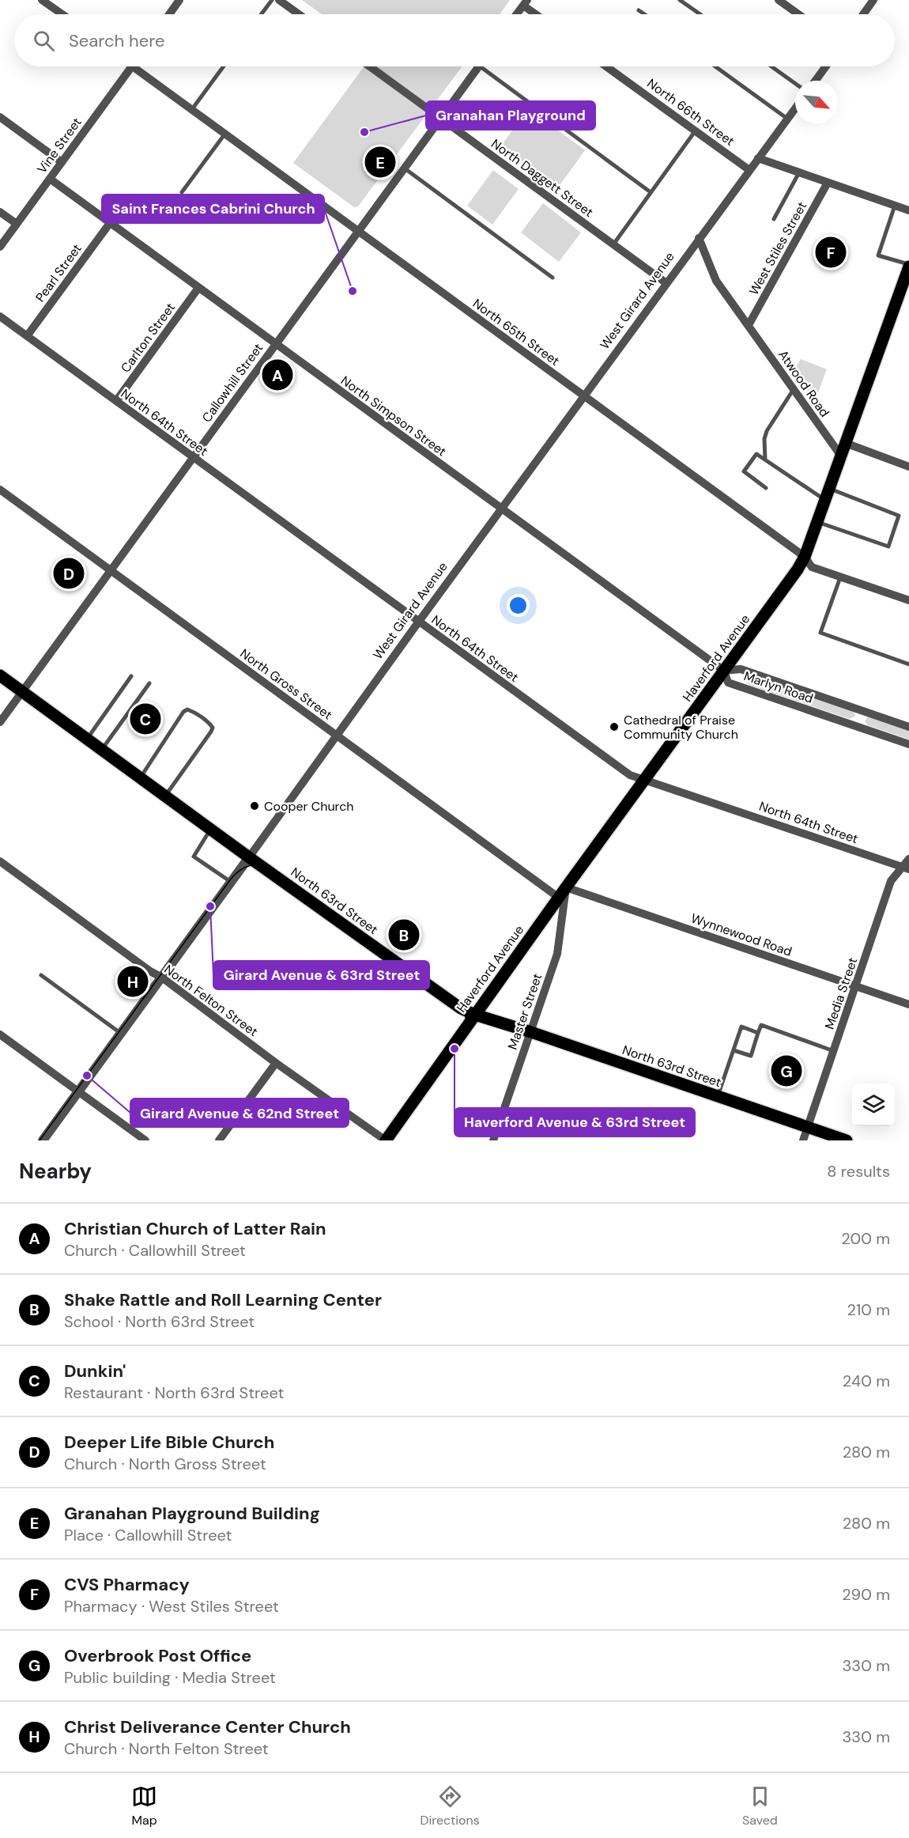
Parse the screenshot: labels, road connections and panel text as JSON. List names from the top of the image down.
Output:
{
  "streets": {
    "main road": ["Haverford Avenue", "North 63rd Street"],
    "street": [
      "North 66th Street",
      "Vine Street",
      "North Daggett Street",
      "West Stiles Street",
      "Pearl Street",
      "West Girard Avenue",
      "North 65th Street",
      "Carlton Street",
      "Callowhill Street",
      "Atwood Road",
      "North Simpson Street",
      "North 64th Street",
      "North Gross Street",
      "Marlyn Road",
      "Wynnewood Road",
      "Media Street",
      "North Felton Street",
      "Master Street"
    ]
  },
  "crossings": [
    ["North 66th Street", "West Girard Avenue"],
    ["Vine Street", "North Simpson Street"],
    ["North Daggett Street", "West Girard Avenue"],
    ["North Daggett Street", "Callowhill Street"],
    ["West Stiles Street", "Atwood Road"],
    ["Pearl Street", "North Simpson Street"],
    ["Pearl Street", "North 64th Street"],
    ["West Girard Avenue", "North 65th Street"],
    ["West Girard Avenue", "North Simpson Street"],
    ["West Girard Avenue", "North 64th Street"],
    ["West Girard Avenue", "North Gross Street"],
    ["West Girard Avenue", "North 63rd Street"],
    ["West Girard Avenue", "North Felton Street"],
    ["North 65th Street", "Callowhill Street"],
    ["North 65th Street", "Haverford Avenue"],
    ["Carlton Street", "North Simpson Street"],
    ["Carlton Street", "North 64th Street"],
    ["Callowhill Street", "North Simpson Street"],
    ["Callowhill Street", "North 64th Street"],
    ["Callowhill Street", "North Gross Street"],
    ["Callowhill Street", "North 63rd Street"],
    ["Atwood Road", "Haverford Avenue"],
    ["North Simpson Street", "Haverford Avenue"],
    ["North Simpson Street", "Marlyn Road"],
    ["North 64th Street", "Haverford Avenue"],
    ["North 64th Street", "Media Street"],
    ["Haverford Avenue", "North Gross Street"],
    ["Haverford Avenue", "Marlyn Road"],
    ["Haverford Avenue", "North 63rd Street"],
    ["Haverford Avenue", "Wynnewood Road"],
    ["Haverford Avenue", "North Felton Street"],
    ["Haverford Avenue", "Master Street"],
    ["North 63rd Street", "Media Street"],
    ["North 63rd Street", "Master Street"],
    ["Wynnewood Road", "Media Street"],
    ["Wynnewood Road", "Master Street"]
  ],
  "places": [
    "Granahan Playground",
    "Saint Frances Cabrini Church",
    "Cathedral of Praise Community Church",
    "Cooper Church",
    "Girard Avenue & 63rd Street",
    "Haverford Avenue & 63rd Street",
    "Girard Avenue & 62nd Street"
  ],
  "north": "bottom right",
  "page": {
    "search": "Search here",
    "pins": [
      "E",
      "F",
      "A",
      "D",
      "C",
      "B",
      "H",
      "G"
    ],
    "heading": ["Nearby", "8 results"],
    "list": [
      {
        "mark": "A",
        "name": "Christian Church of Latter Rain",
        "note": "Church · Callowhill Street",
        "value": "200 m"
      },
      {
        "mark": "B",
        "name": "Shake Rattle and Roll Learning Center",
        "note": "School · North 63rd Street",
        "value": "210 m"
      },
      {
        "mark": "C",
        "name": "Dunkin'",
        "note": "Restaurant · North 63rd Street",
        "value": "240 m"
      },
      {
        "mark": "D",
        "name": "Deeper Life Bible Church",
        "note": "Church · North Gross Street",
        "value": "280 m"
      },
      {
        "mark": "E",
        "name": "Granahan Playground Building",
        "note": "Place · Callowhill Street",
        "value": "280 m"
      },
      {
        "mark": "F",
        "name": "CVS Pharmacy",
        "note": "Pharmacy · West Stiles Street",
        "value": "290 m"
      },
      {
        "mark": "G",
        "name": "Overbrook Post Office",
        "note": "Public building · Media Street",
        "value": "330 m"
      },
      {
        "mark": "H",
        "name": "Christ Deliverance Center Church",
        "note": "Church · North Felton Street",
        "value": "330 m"
      }
    ],
    "nav": ["Map", "Directions", "Saved"]
  }
}
